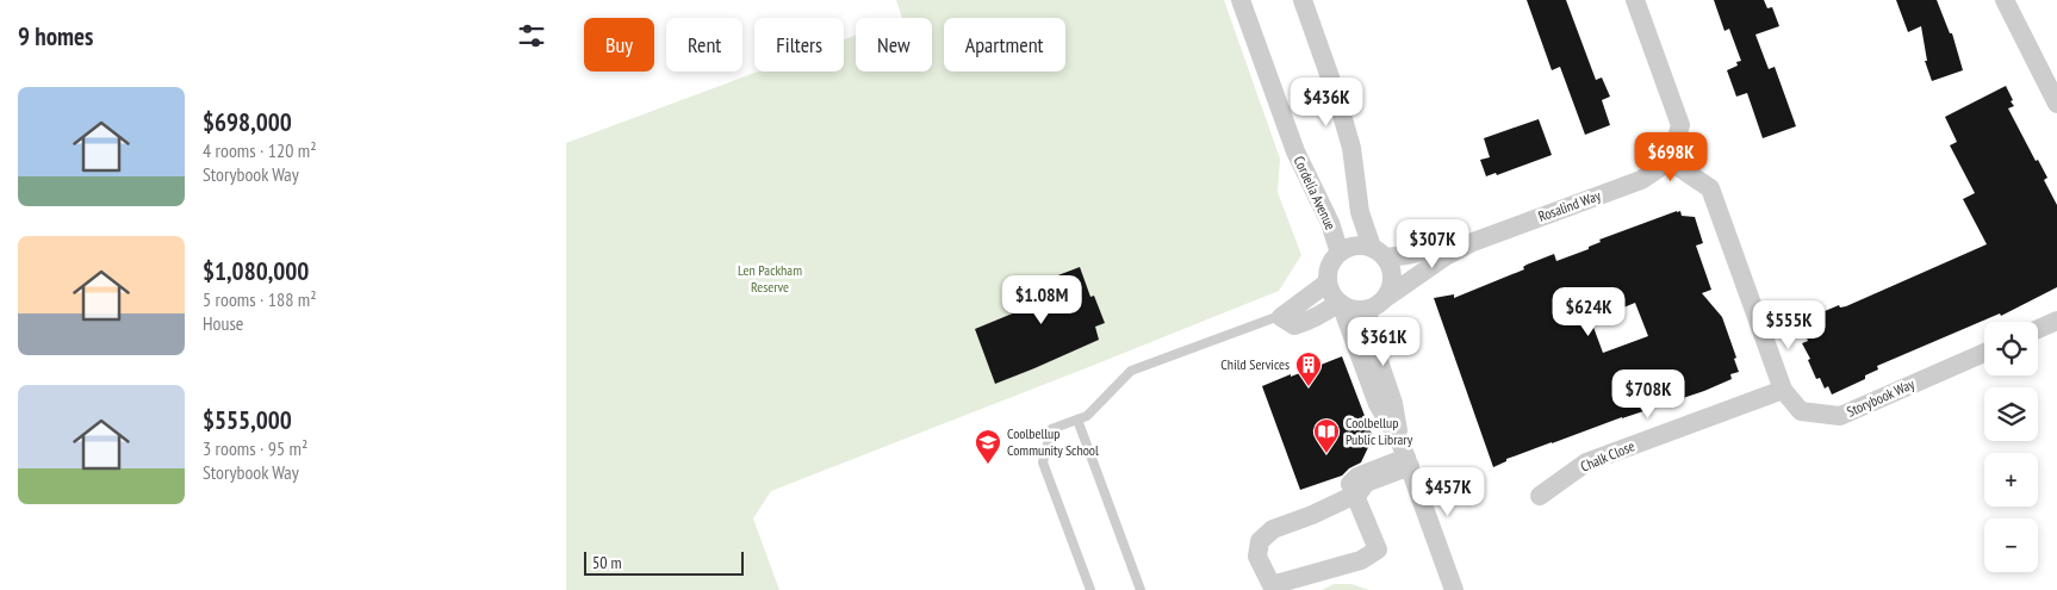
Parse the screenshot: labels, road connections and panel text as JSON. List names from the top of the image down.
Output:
{
  "streets": {
    "street": [
      "Cordelia Avenue",
      "Rosalind Way",
      "Storybook Way",
      "Chalk Close"
    ]
  },
  "crossings": [
    ["Rosalind Way", "Storybook Way"],
    ["Storybook Way", "Chalk Close"]
  ],
  "parks": ["Len Packham Reserve"],
  "places": {
    "building": ["Child Services"],
    "library": ["Coolbellup Public Library"],
    "school or university": ["Coolbellup Community School"]
  },
  "scale_bar": "50 m",
  "page": {
    "heading": "9 homes",
    "chip": [
      "Buy",
      "Rent",
      "Filters",
      "New",
      "Apartment"
    ],
    "list": [
      {
        "name": "$698,000",
        "note": "4 rooms · 120 m² · Storybook Way"
      },
      {
        "name": "$1,080,000",
        "note": "5 rooms · 188 m² · House"
      },
      {
        "name": "$555,000",
        "note": "3 rooms · 95 m² · Storybook Way"
      }
    ],
    "price": [
      "$436K",
      "$698K",
      "$307K",
      "$1.08M",
      "$624K",
      "$555K",
      "$361K",
      "$708K",
      "$457K"
    ],
    "map_buttons": ["+", "−"],
    "scale": "50 m"
  }
}
